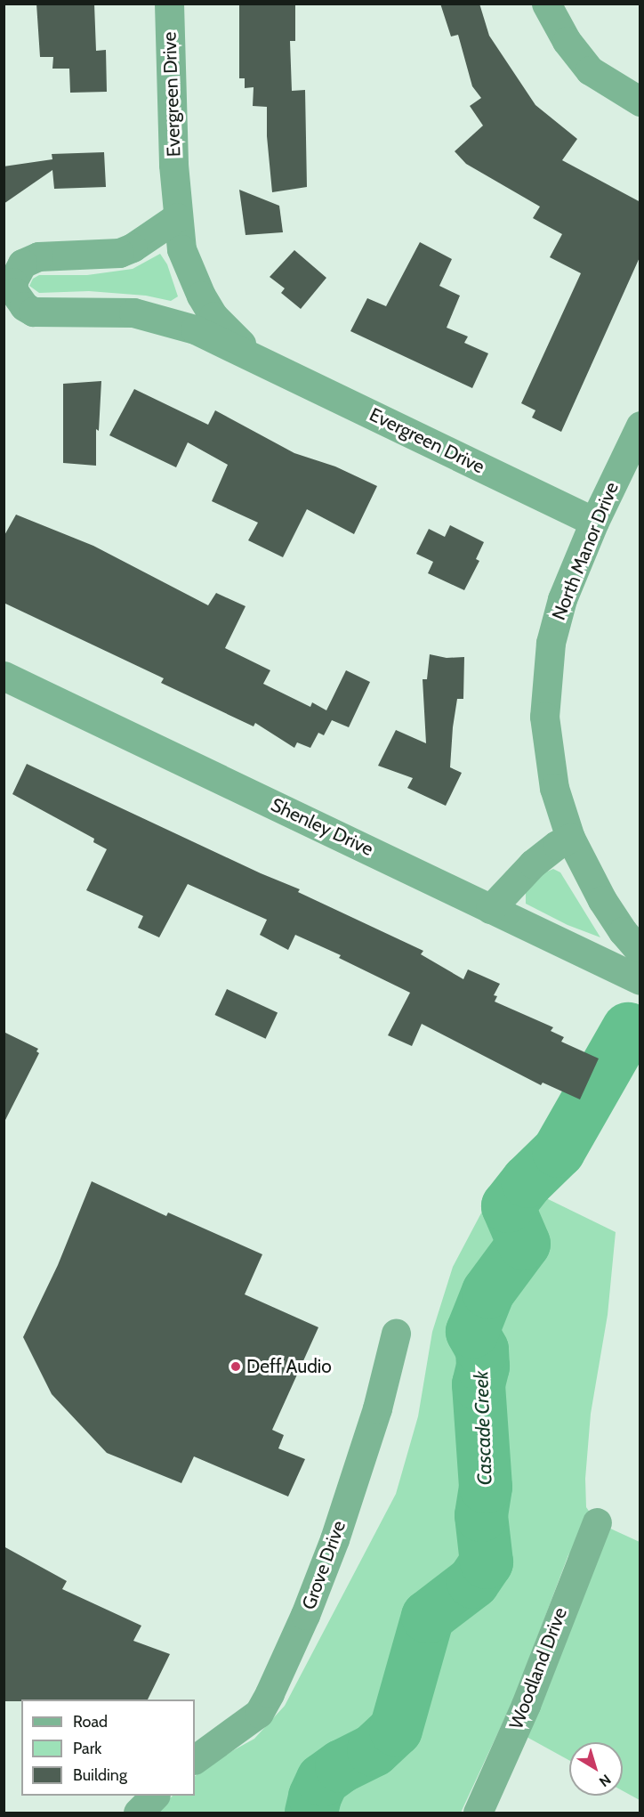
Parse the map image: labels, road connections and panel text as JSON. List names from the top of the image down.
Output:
{
  "streets": {
    "street": [
      "Evergreen Drive",
      "North Manor Drive",
      "Shenley Drive",
      "Grove Drive",
      "Woodland Drive"
    ]
  },
  "crossings": [
    ["Evergreen Drive", "North Manor Drive"]
  ],
  "water": ["Cascade Creek"],
  "places": ["Deff Audio"],
  "legend": ["Road", "Park", "Building"],
  "north": "bottom right"
}
